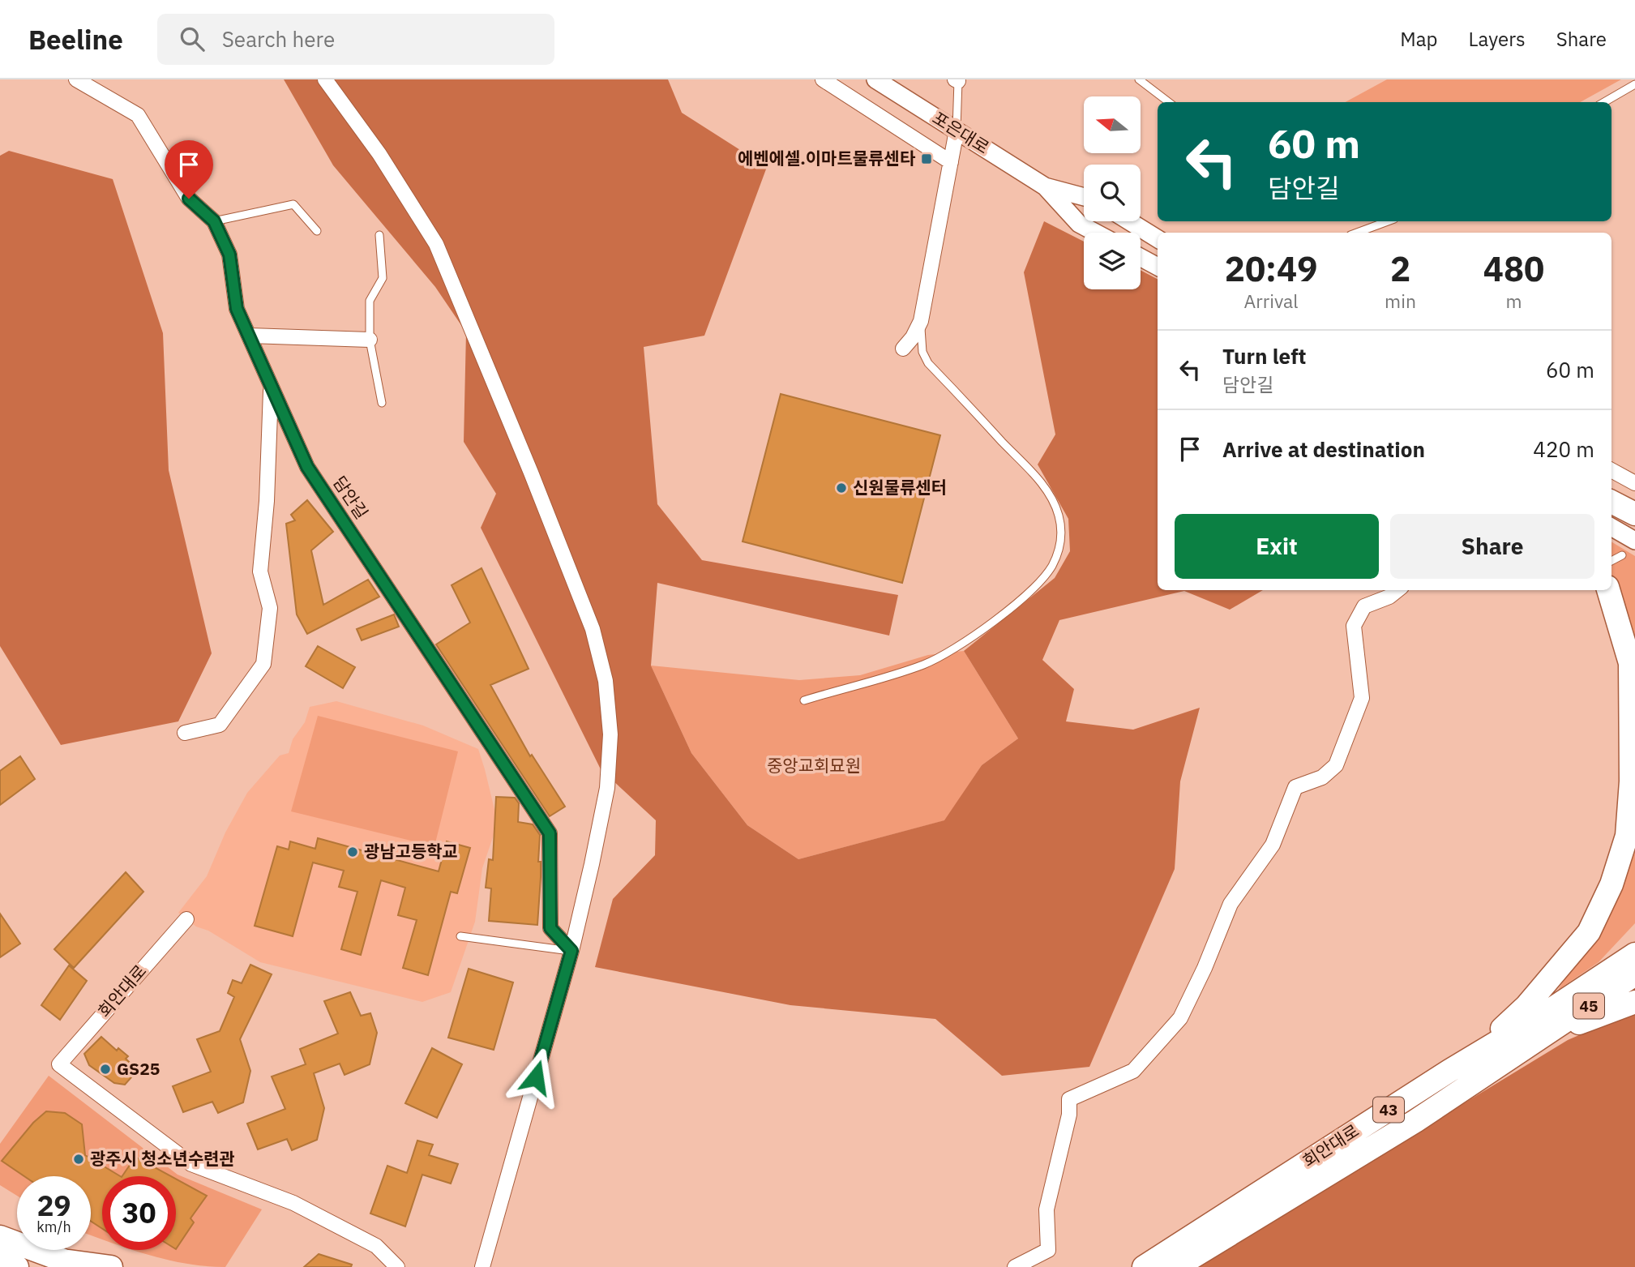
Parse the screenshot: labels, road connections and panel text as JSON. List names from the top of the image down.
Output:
{
  "streets": {
    "highway": ["회안대로", "45", "43"],
    "street": ["포은대로", "담안길"]
  },
  "parks": ["중앙교회묘원"],
  "places": {
    "transit": ["에벤에셀.이마트물류센타"],
    "other": [
      "신원물류센터",
      "광남고등학교",
      "GS25",
      "광주시 청소년수련관"
    ]
  },
  "north": "left",
  "page": {
    "header": "Beeline",
    "search": "Search here",
    "nav": ["Map", "Layers", "Share"],
    "turn": ["60 m", "담안길"],
    "eta": [
      "20:49",
      "Arrival",
      "2",
      "min",
      "480",
      "m"
    ],
    "list": [
      {
        "name": "Turn left",
        "note": "담안길",
        "value": "60 m"
      },
      {
        "name": "Arrive at destination",
        "value": "420 m"
      }
    ],
    "buttons": ["Exit", "Share"],
    "speed": "29 km/h",
    "limit": "30"
  }
}
